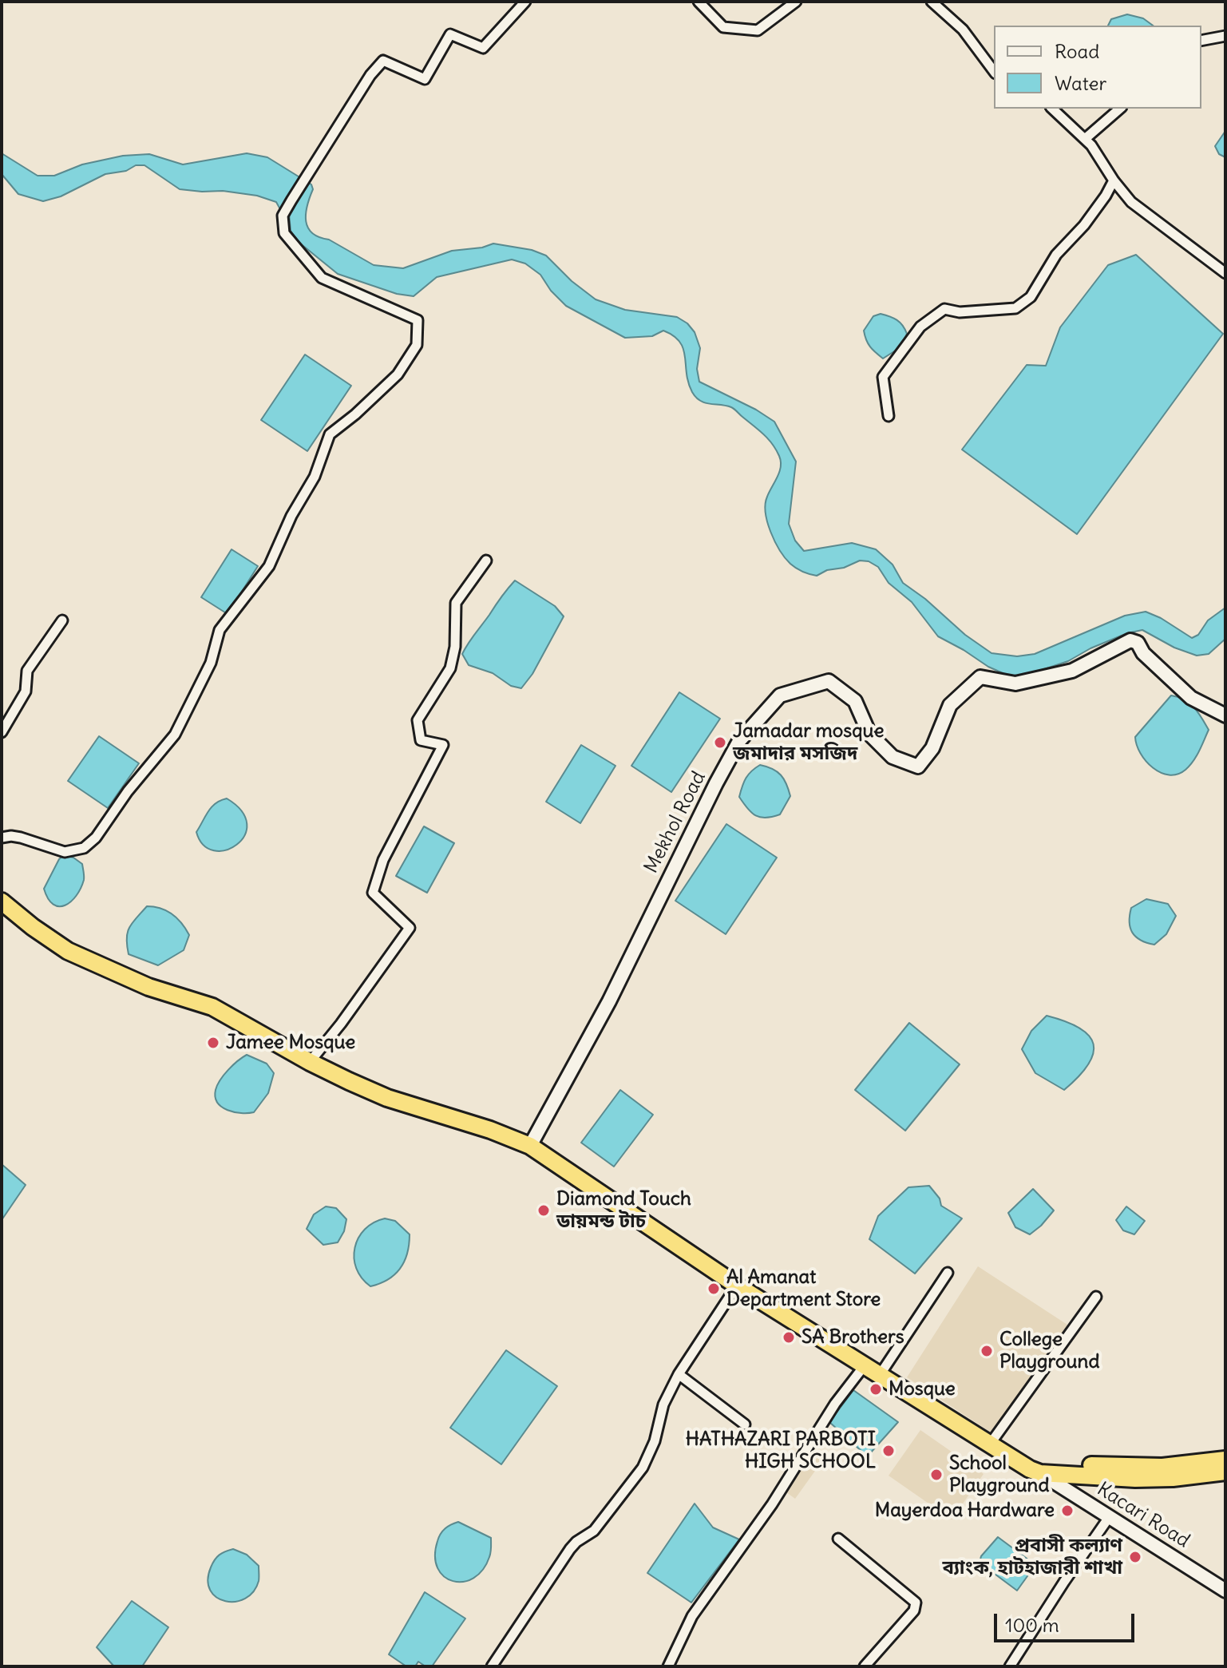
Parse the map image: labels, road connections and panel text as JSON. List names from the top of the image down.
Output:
{
  "streets": {
    "street": ["Mekhol Road", "Kacari Road"]
  },
  "places": [
    "Jamadar mosque জমাদার মসজিদ",
    "Jamee Mosque",
    "Diamond Touch ডায়মন্ড টাচ",
    "Al Amanat Department Store",
    "SA Brothers",
    "College Playground",
    "Mosque",
    "HATHAZARI PARBOTI HIGH SCHOOL",
    "School Playground",
    "Mayerdoa Hardware",
    "প্রবাসী কল্যাণ ব্যাংক, হাটহাজারী শাখা"
  ],
  "legend": ["Road", "Water"],
  "scale_bar": "100 m"
}
